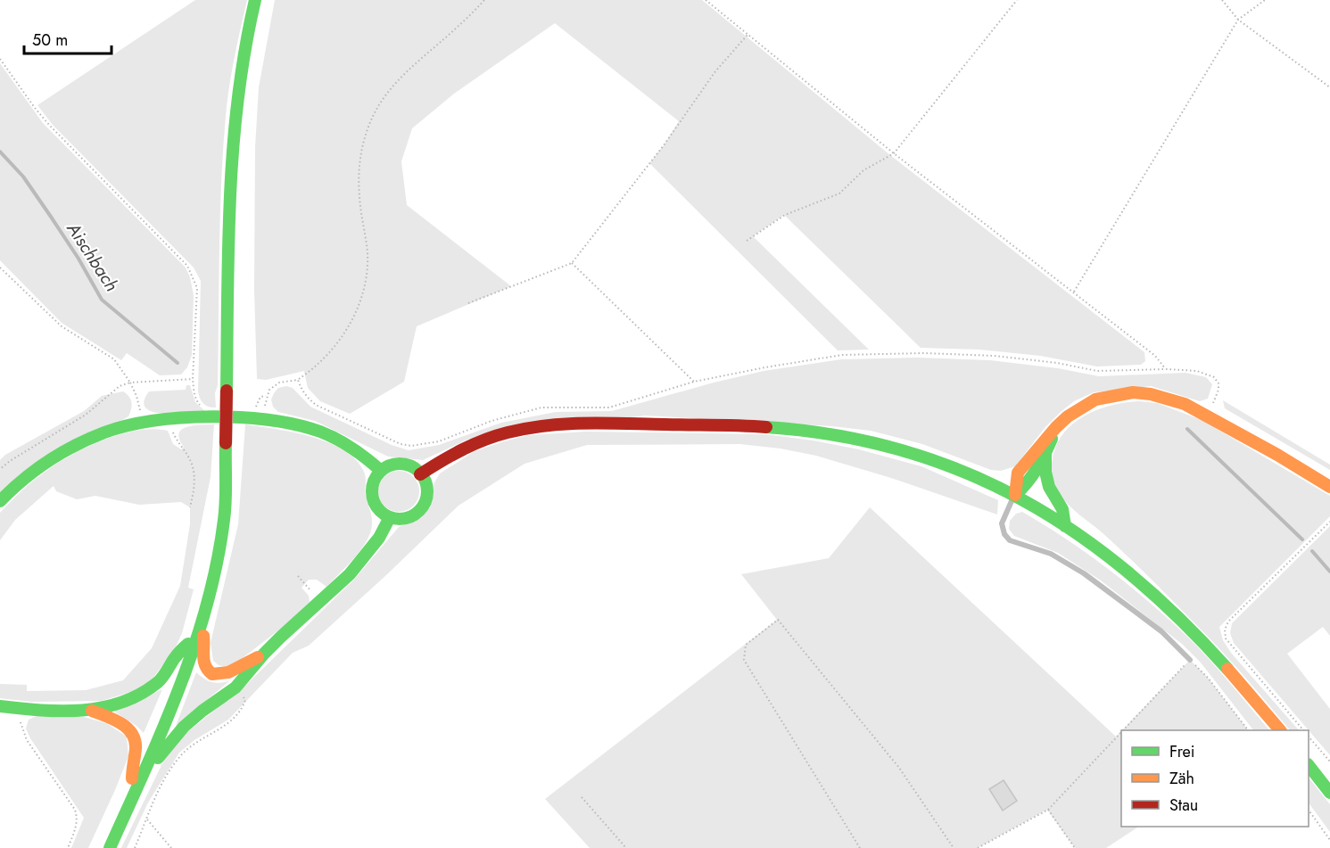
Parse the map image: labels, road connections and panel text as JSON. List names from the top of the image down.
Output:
{
  "water": ["Aischbach"],
  "legend": ["Frei", "Zäh", "Stau"],
  "scale_bar": "50 m"
}
